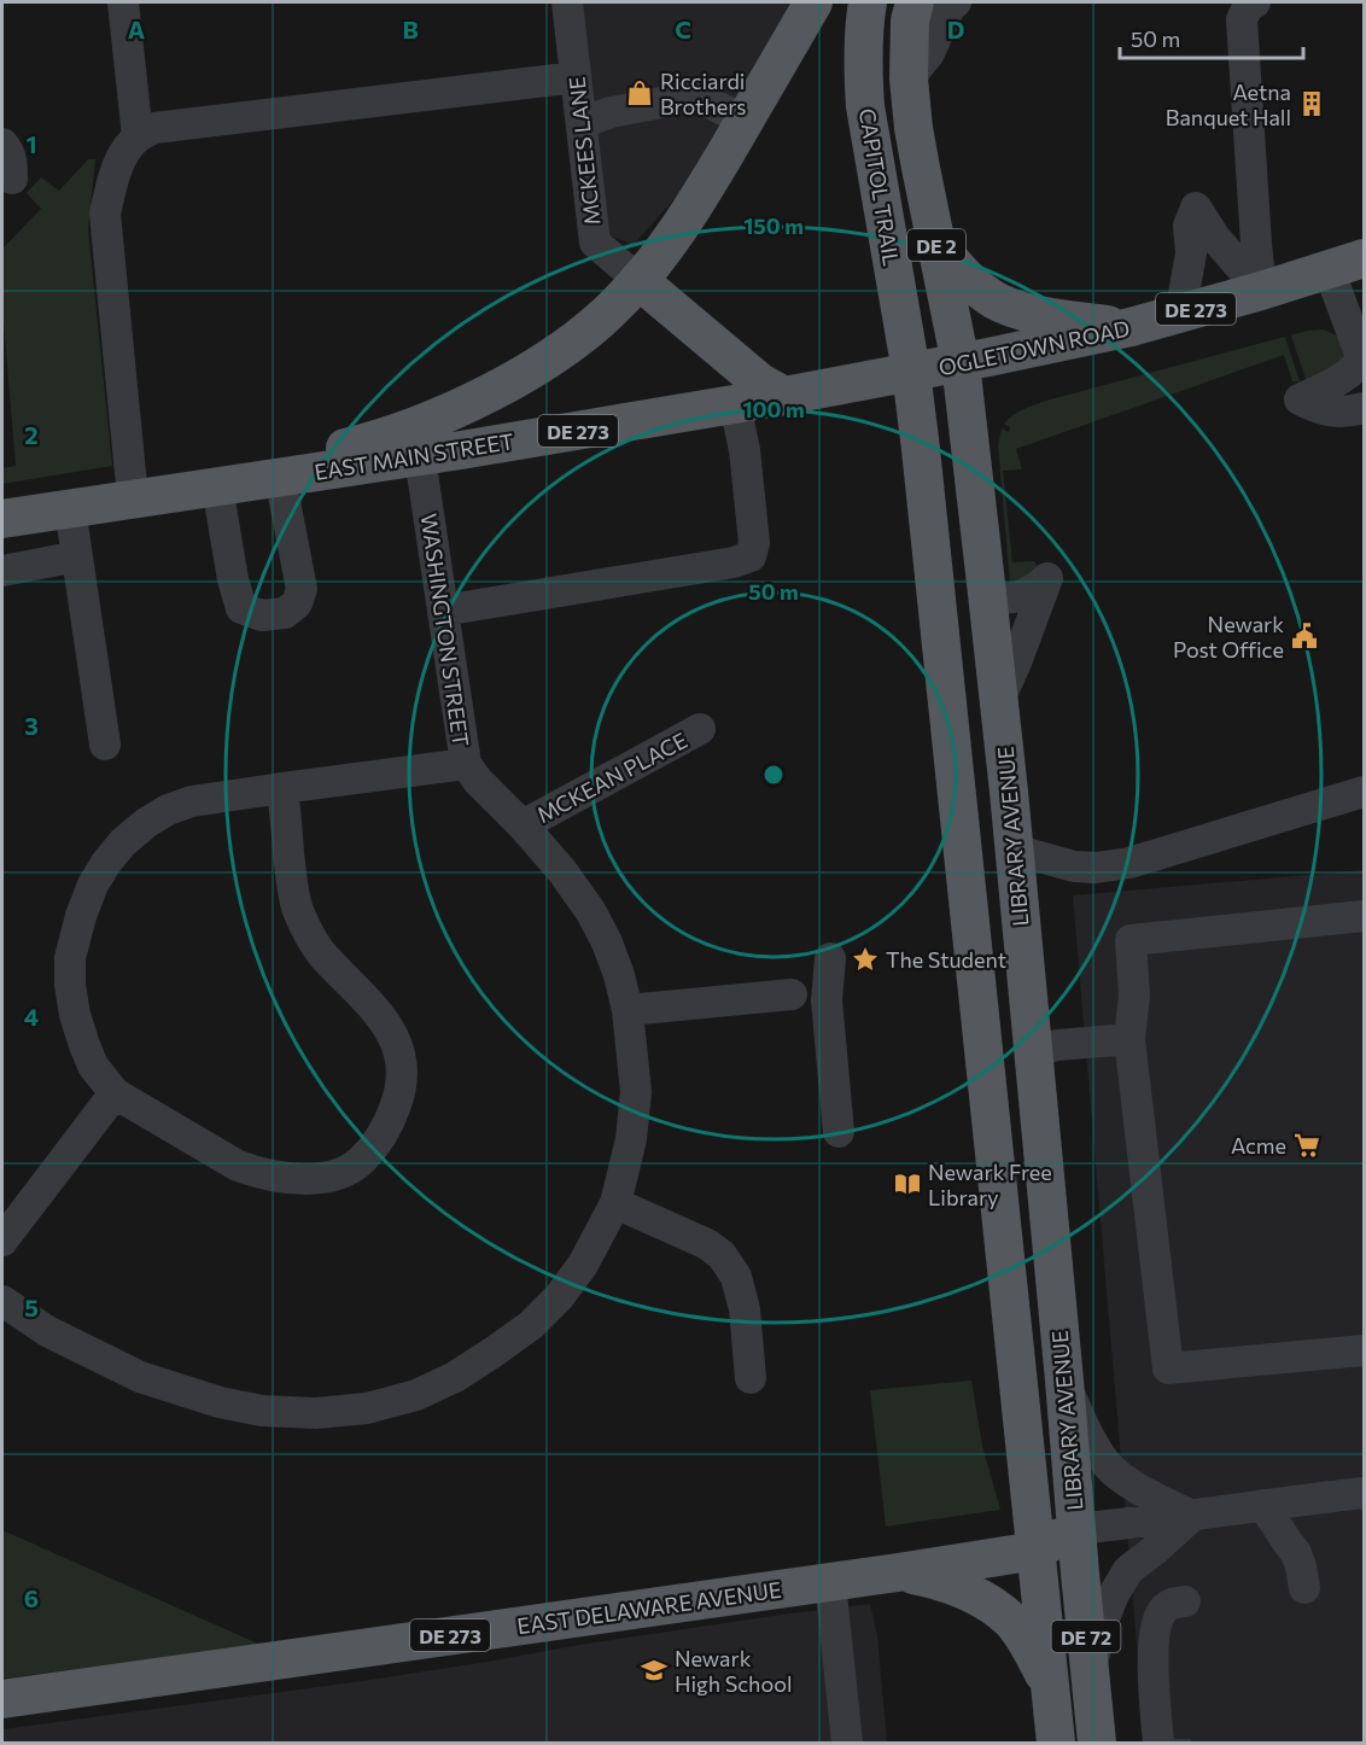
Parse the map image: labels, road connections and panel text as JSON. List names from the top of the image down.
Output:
{
  "streets": {
    "main road": [
      "CAPITOL TRAIL",
      "DE 2",
      "DE 273",
      "OGLETOWN ROAD",
      "EAST MAIN STREET",
      "LIBRARY AVENUE",
      "EAST DELAWARE AVENUE",
      "DE 72"
    ],
    "street": ["MCKEES LANE", "WASHINGTON STREET", "MCKEAN PLACE"]
  },
  "crossings": [
    ["CAPITOL TRAIL", "OGLETOWN ROAD"],
    ["CAPITOL TRAIL", "EAST MAIN STREET"],
    ["CAPITOL TRAIL", "LIBRARY AVENUE"],
    ["OGLETOWN ROAD", "EAST MAIN STREET"],
    ["OGLETOWN ROAD", "LIBRARY AVENUE"],
    ["EAST MAIN STREET", "WASHINGTON STREET"],
    ["EAST MAIN STREET", "LIBRARY AVENUE"],
    ["WASHINGTON STREET", "MCKEAN PLACE"],
    ["LIBRARY AVENUE", "EAST DELAWARE AVENUE"]
  ],
  "places": {
    "shop": ["Ricciardi Brothers"],
    "building": ["Aetna Banquet Hall"],
    "public building": ["Newark Post Office"],
    "place": ["The Student"],
    "supermarket": ["Acme"],
    "library": ["Newark Free Library"],
    "school or university": ["Newark High School"]
  },
  "scale_bar": "50 m",
  "grid": {
    "columns": [
      "A",
      "B",
      "C",
      "D"
    ],
    "rows": [
      "1",
      "2",
      "3",
      "4",
      "5",
      "6"
    ]
  },
  "rings": ["150 m", "100 m", "50 m"]
}
